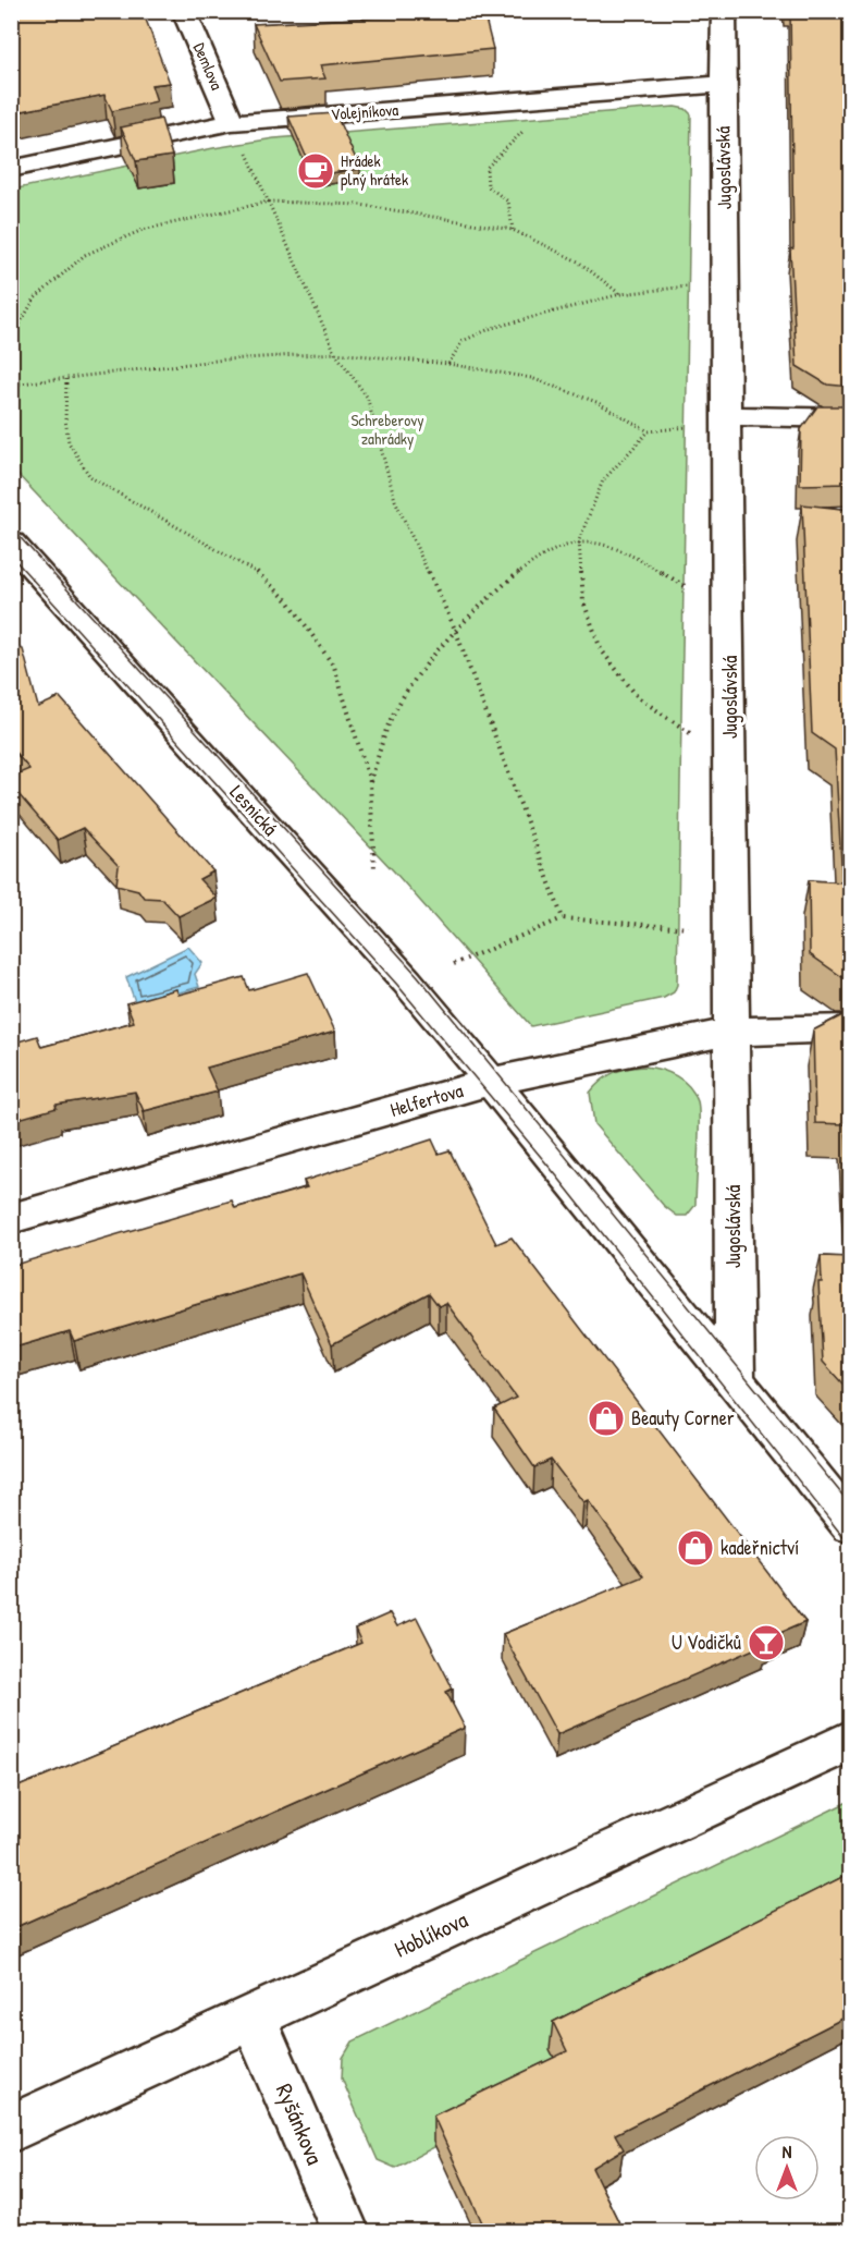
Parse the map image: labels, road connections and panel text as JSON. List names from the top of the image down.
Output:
{
  "streets": {
    "street": [
      "Demlova",
      "Volejníkova",
      "Jugoslávská",
      "Lesnická",
      "Helfertova",
      "Hoblíkova",
      "Ryšánkova"
    ]
  },
  "crossings": [
    ["Demlova", "Volejníkova"],
    ["Volejníkova", "Jugoslávská"],
    ["Jugoslávská", "Helfertova"],
    ["Lesnická", "Helfertova"],
    ["Hoblíkova", "Ryšánkova"]
  ],
  "parks": ["Schreberovy zahrádky"],
  "places": {
    "cafe": ["Hrádek plný hrátek"],
    "shop": ["Beauty Corner", "kadeřnictví"],
    "bar": ["U Vodičků"]
  },
  "north": "top"
}
